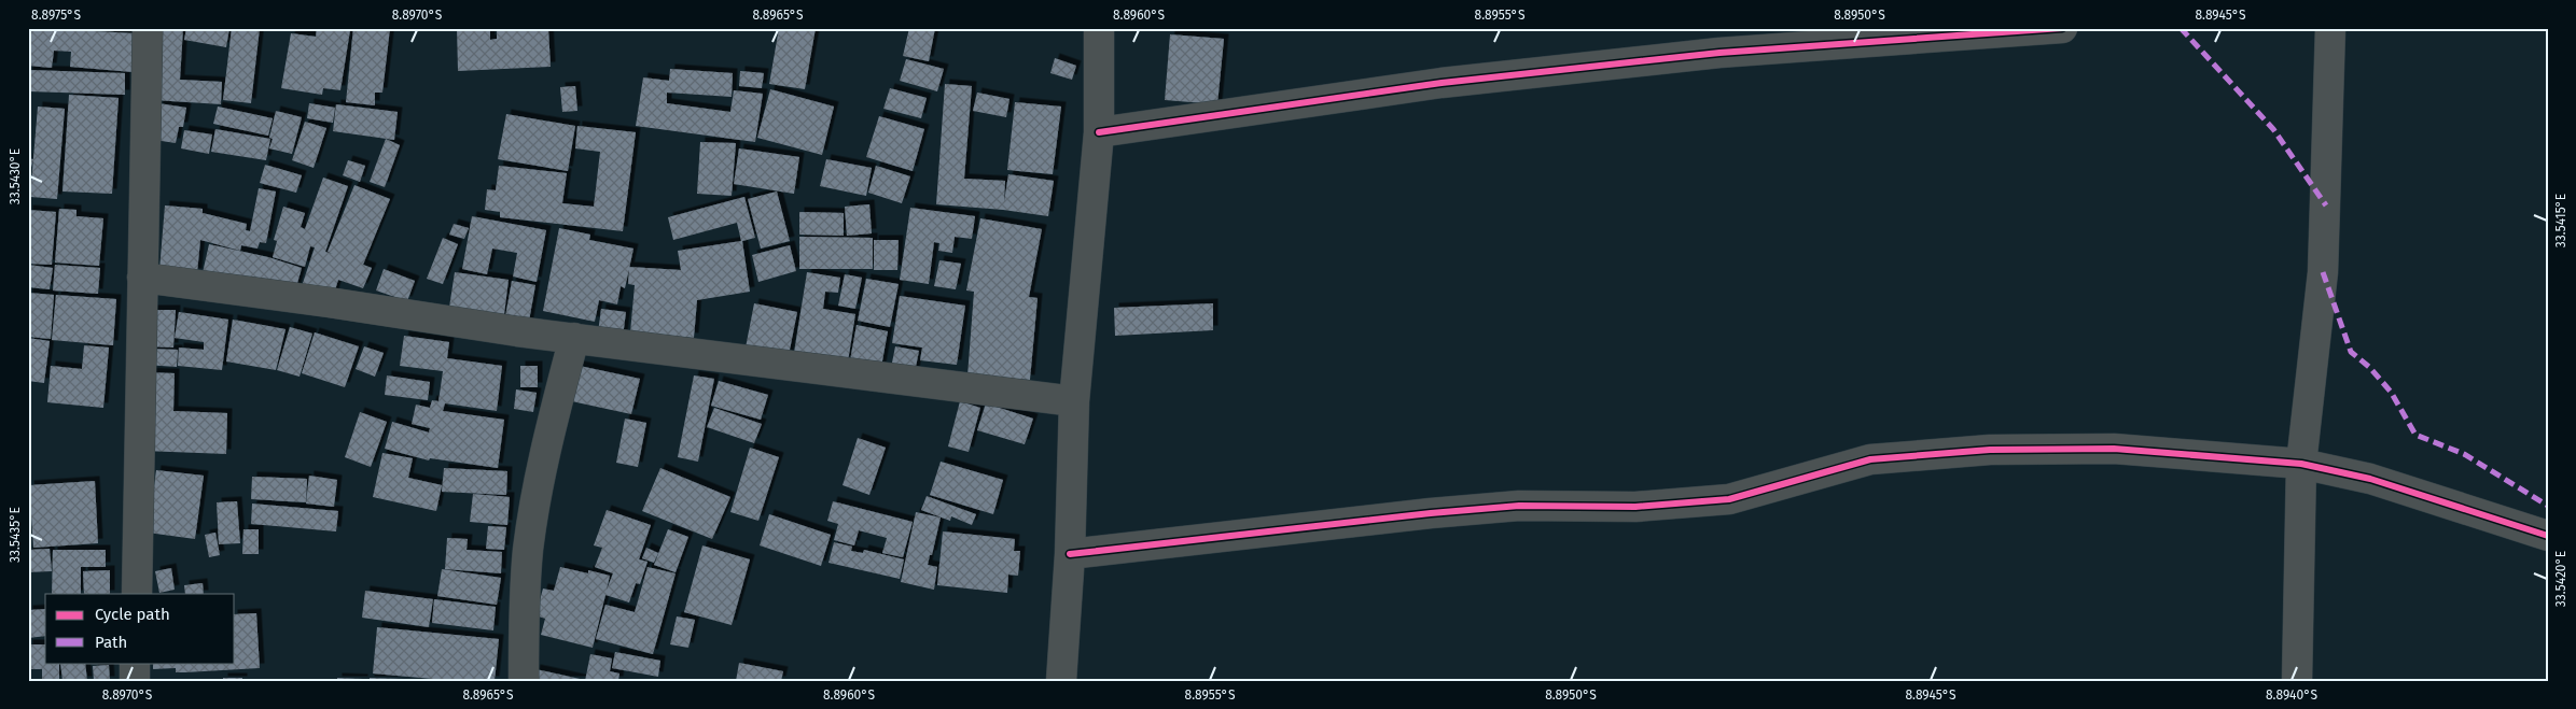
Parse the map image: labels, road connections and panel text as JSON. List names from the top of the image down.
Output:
{
  "legend": ["Cycle path", "Path"],
  "coordinates": [
    "8.8975°S",
    "8.8970°S",
    "8.8965°S",
    "8.8960°S",
    "8.8955°S",
    "8.8950°S",
    "8.8945°S",
    "33.5430°E",
    "33.5415°E",
    "33.5435°E",
    "33.5420°E",
    "8.8940°S"
  ]
}
